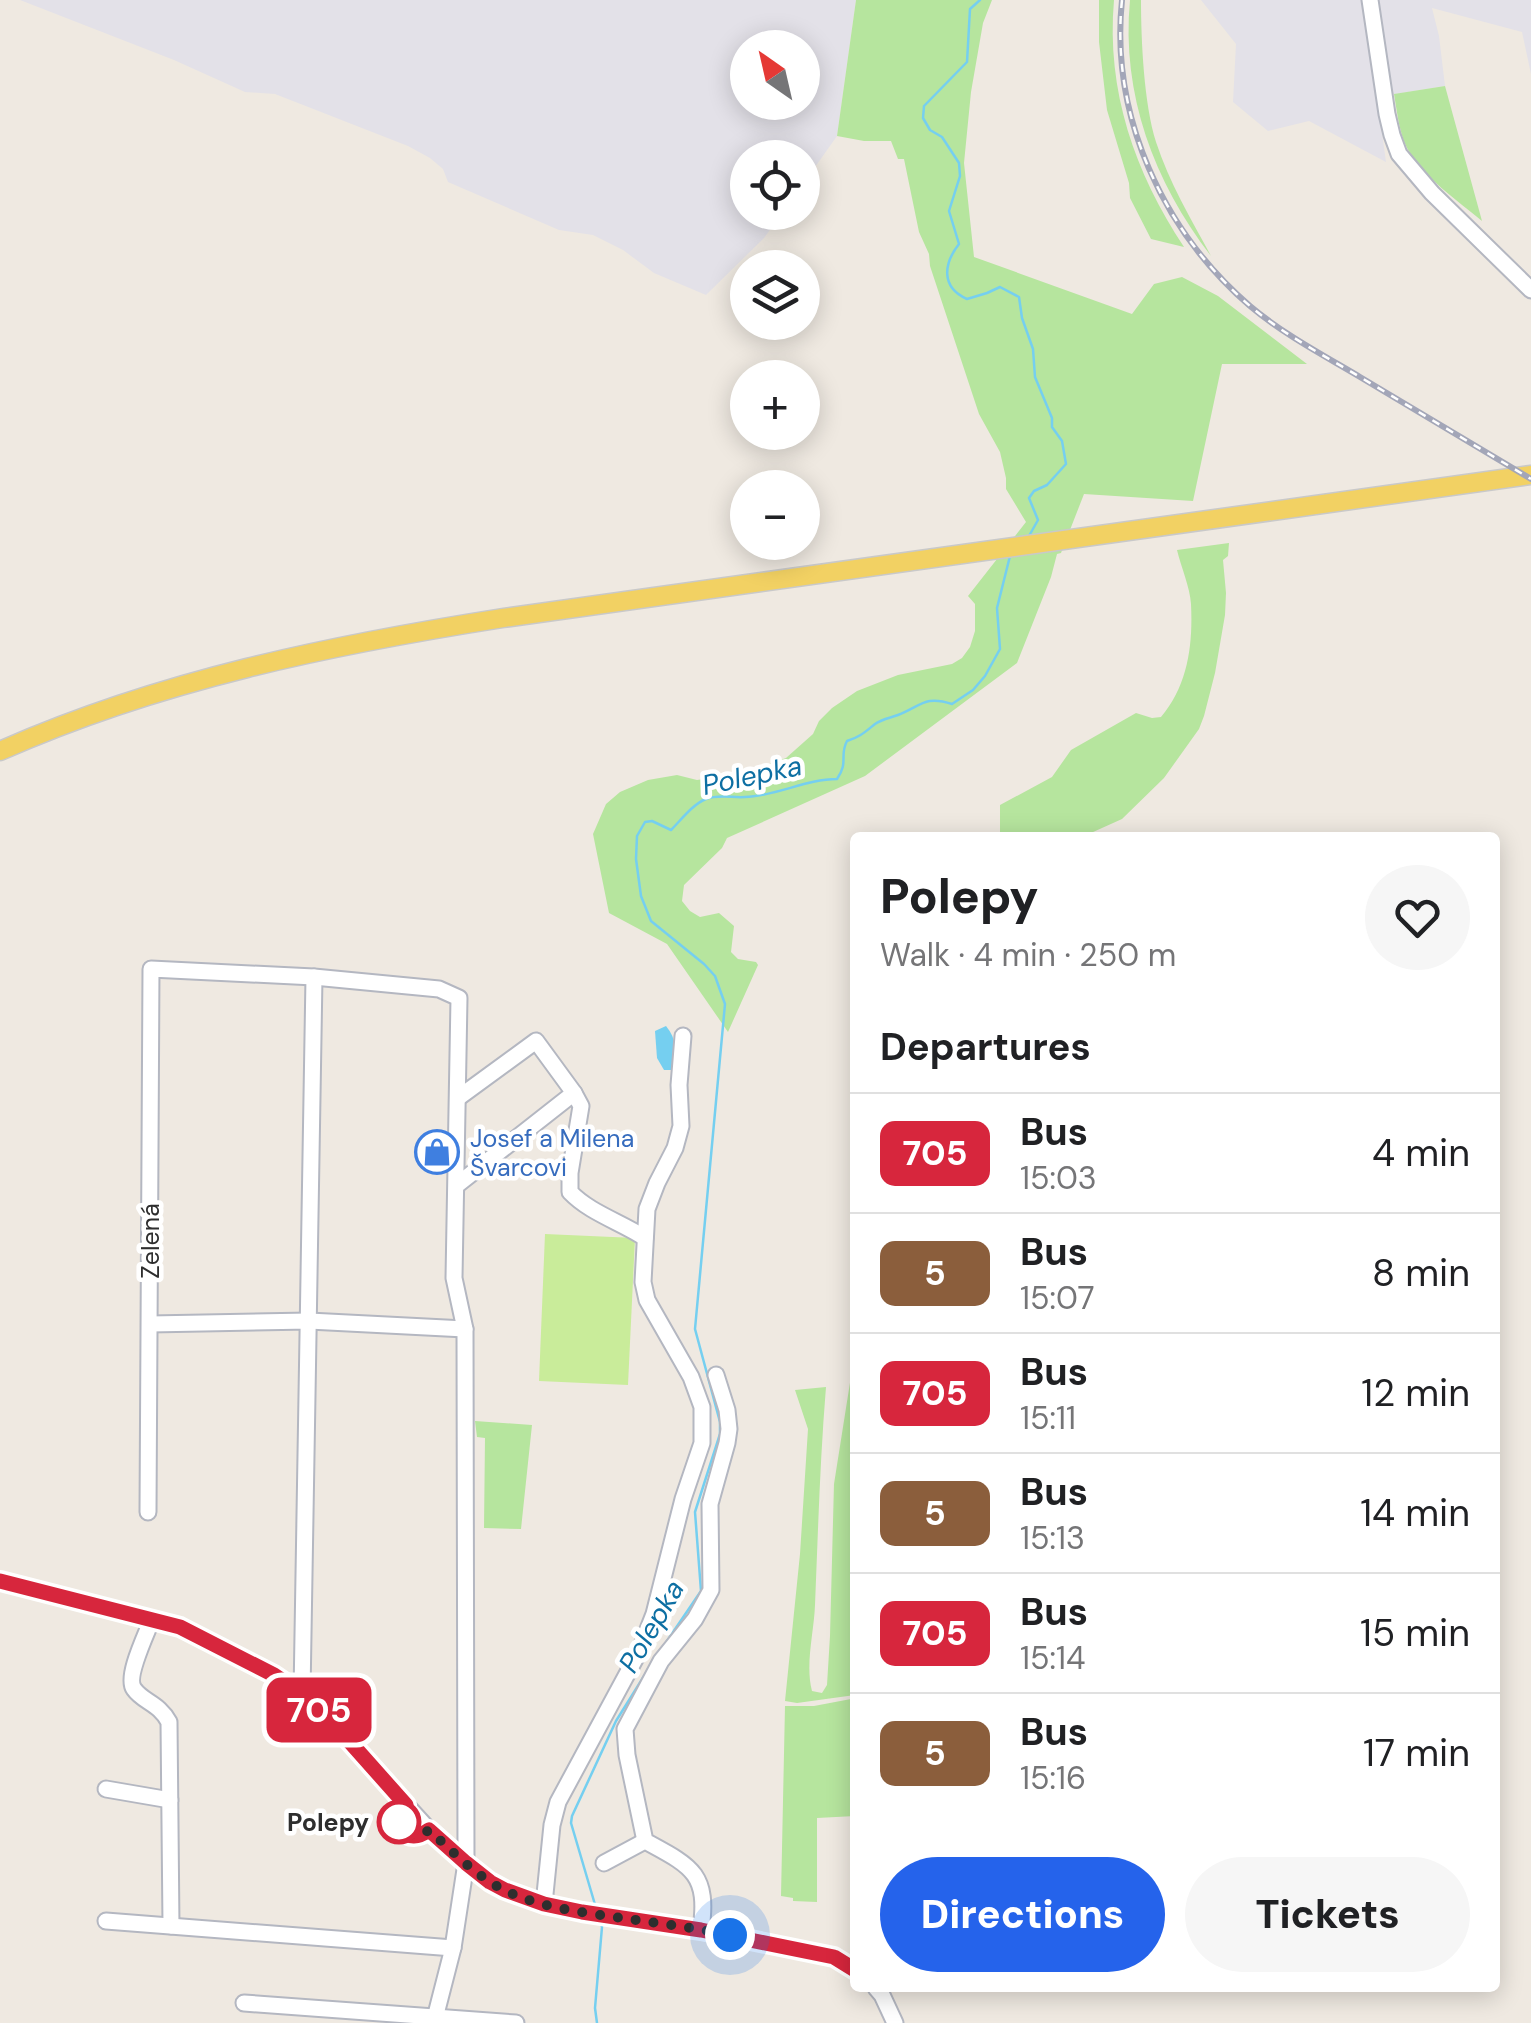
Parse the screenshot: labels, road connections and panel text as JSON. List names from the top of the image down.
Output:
{
  "streets": {
    "street": ["Zelená"]
  },
  "water": ["Polepka"],
  "places": {
    "shop": ["Josef a Milena Švarcovi"],
    "other": ["Polepy"]
  },
  "lines": ["bus line 705"],
  "north": "top left",
  "page": {
    "on_map": "705",
    "map_buttons": ["+", "−"],
    "heading": [
      ["Polepy", "Walk · 4 min · 250 m"],
      "Departures"
    ],
    "list": [
      {
        "mark": "705",
        "name": "Bus",
        "note": "15:03",
        "value": "4 min"
      },
      {
        "mark": "5",
        "name": "Bus",
        "note": "15:07",
        "value": "8 min"
      },
      {
        "mark": "705",
        "name": "Bus",
        "note": "15:11",
        "value": "12 min"
      },
      {
        "mark": "5",
        "name": "Bus",
        "note": "15:13",
        "value": "14 min"
      },
      {
        "mark": "705",
        "name": "Bus",
        "note": "15:14",
        "value": "15 min"
      },
      {
        "mark": "5",
        "name": "Bus",
        "note": "15:16",
        "value": "17 min"
      }
    ],
    "buttons": ["Directions", "Tickets"]
  }
}
